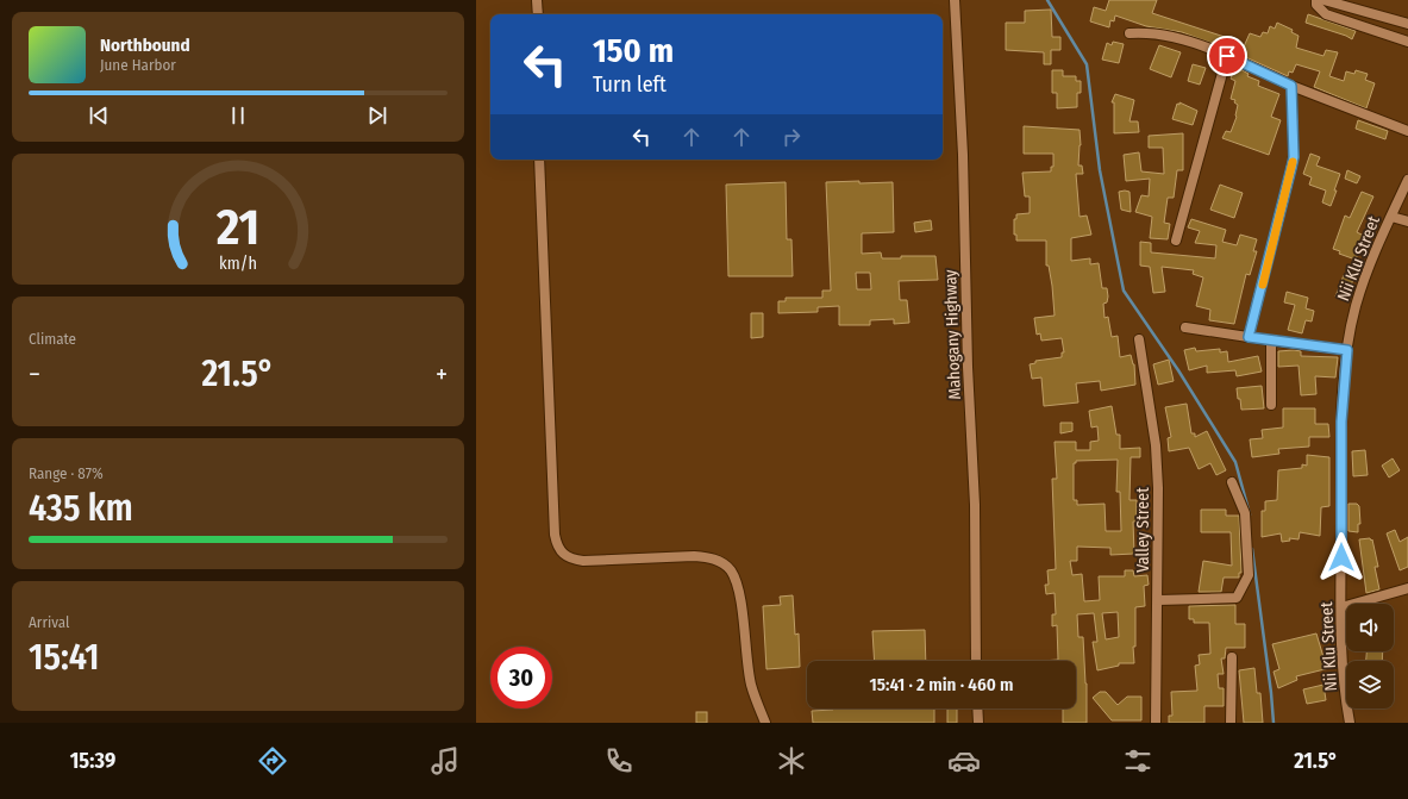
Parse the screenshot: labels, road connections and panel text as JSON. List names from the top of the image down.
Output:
{
  "streets": {
    "street": ["Nii Klu Street", "Mahogany Highway", "Valley Street"]
  },
  "page": {
    "turn": ["150 m", "Turn left"],
    "song": ["Northbound", "June Harbor"],
    "tile": [
      "Climate",
      ["Range · 87%", "435 km"],
      ["Arrival", "15:41"]
    ],
    "heat": ["−", "21.5°", "+"],
    "limit": "30",
    "trip": "15:41 · 2 min · 460 m",
    "tabs": ["15:39", "21.5°"],
    "gauge": ["21", "km/h"]
  }
}
